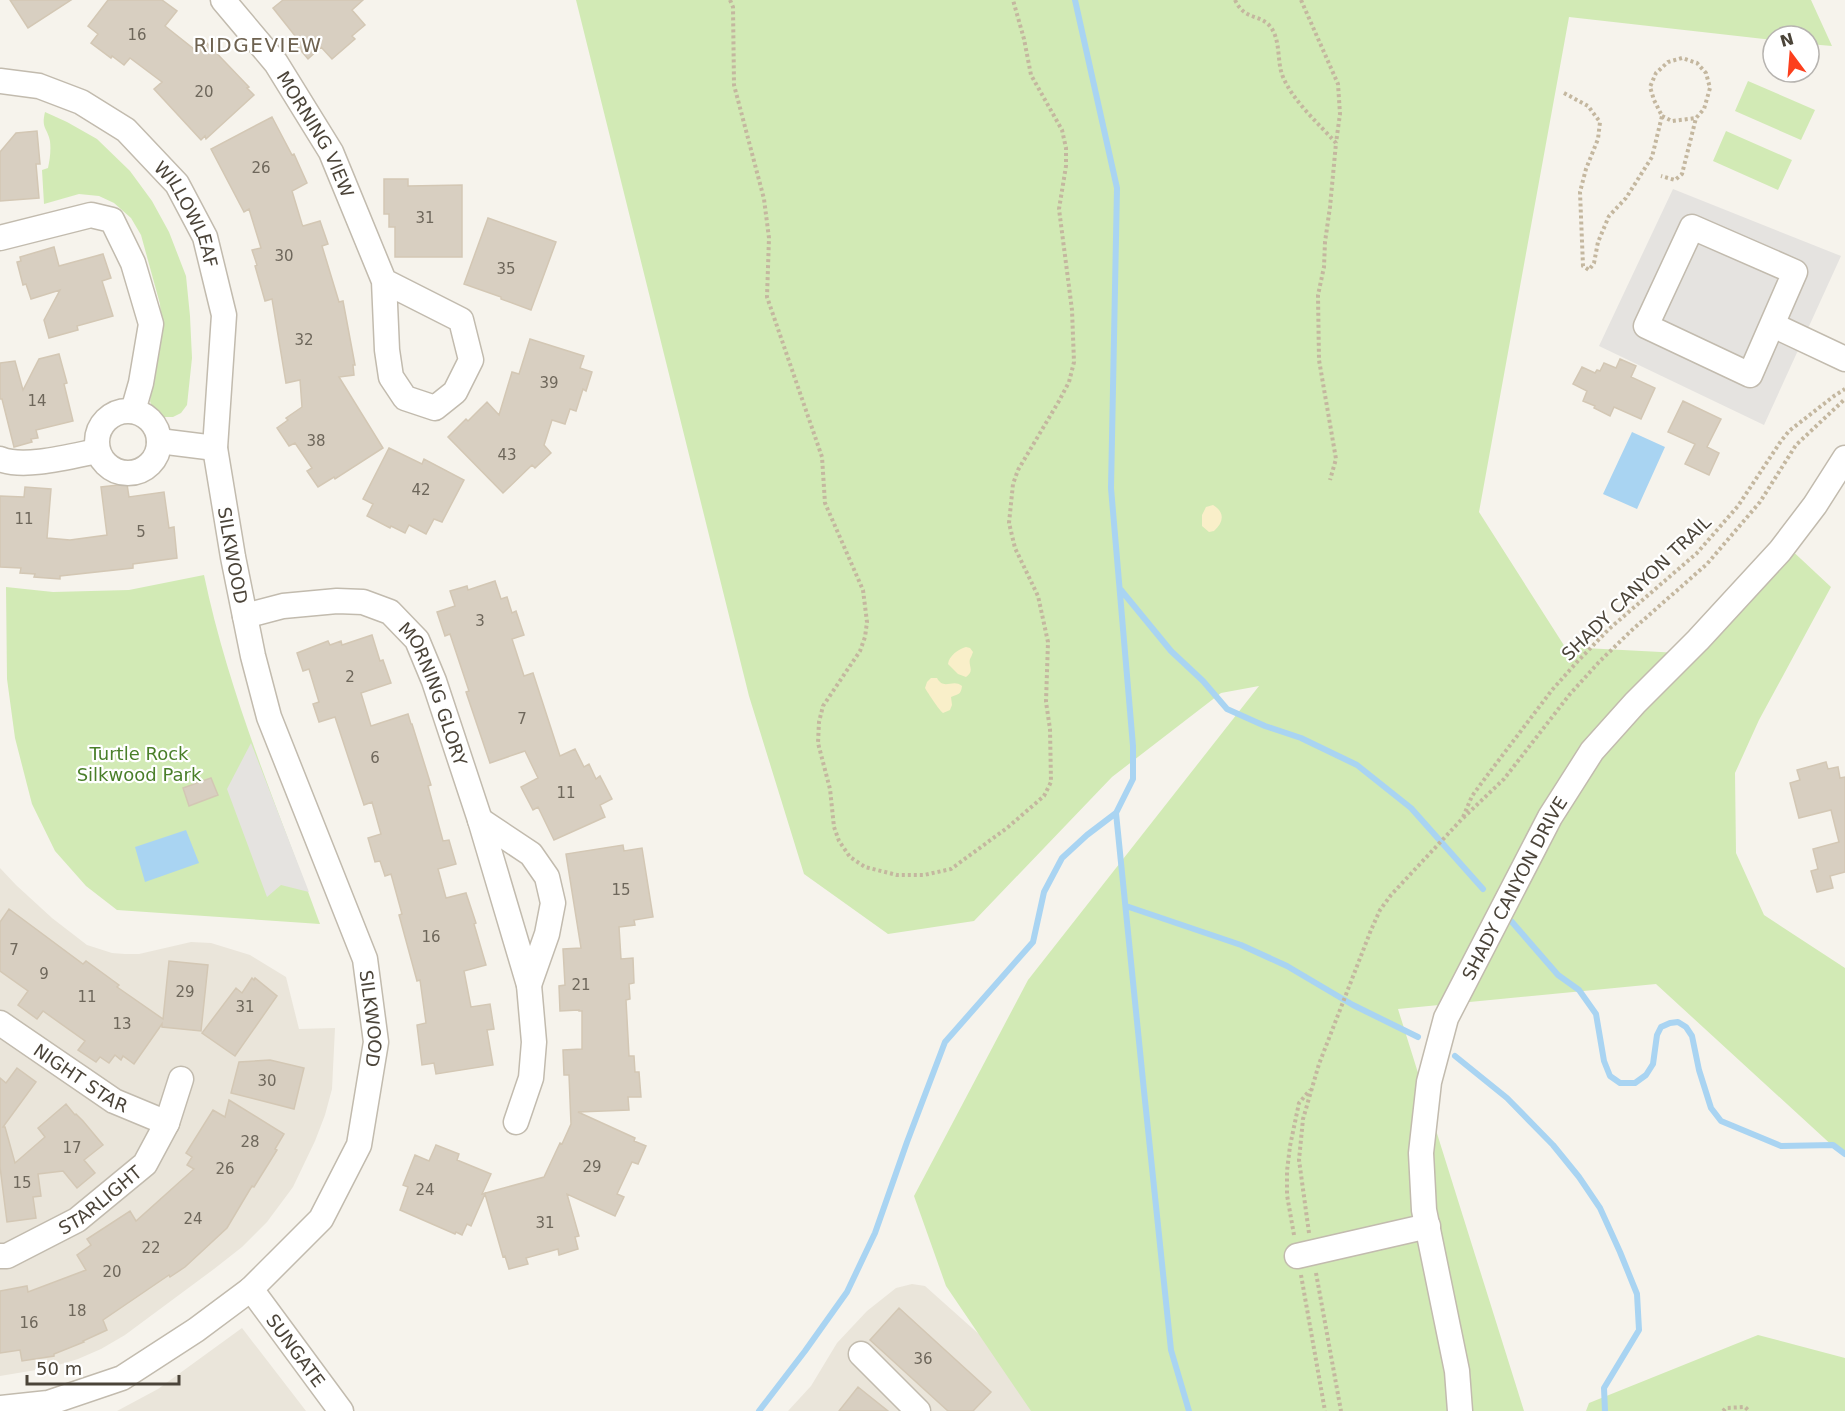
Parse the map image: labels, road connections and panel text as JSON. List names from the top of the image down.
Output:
{
  "streets": {
    "street": [
      "MORNING VIEW",
      "WILLOWLEAF",
      "SILKWOOD",
      "MORNING GLORY",
      "SHADY CANYON DRIVE",
      "NIGHT STAR",
      "STARLIGHT",
      "SUNGATE"
    ],
    "path": ["SHADY CANYON TRAIL"]
  },
  "crossings": [
    ["WILLOWLEAF", "SILKWOOD"],
    ["SILKWOOD", "MORNING GLORY"],
    ["SILKWOOD", "SUNGATE"],
    ["NIGHT STAR", "STARLIGHT"]
  ],
  "districts": ["RIDGEVIEW"],
  "parks": ["Turtle Rock Silkwood Park"],
  "house_numbers": [
    "16",
    "20",
    "26",
    "31",
    "30",
    "35",
    "32",
    "39",
    "14",
    "38",
    "43",
    "42",
    "11",
    "5",
    "3",
    "2",
    "7",
    "6",
    "11",
    "15",
    "16",
    "7",
    "9",
    "21",
    "29",
    "11",
    "31",
    "13",
    "30",
    "28",
    "17",
    "29",
    "26",
    "15",
    "24",
    "24",
    "31",
    "22",
    "20",
    "18",
    "16",
    "36"
  ],
  "scale_bar": "50 m",
  "north": "top"
}
